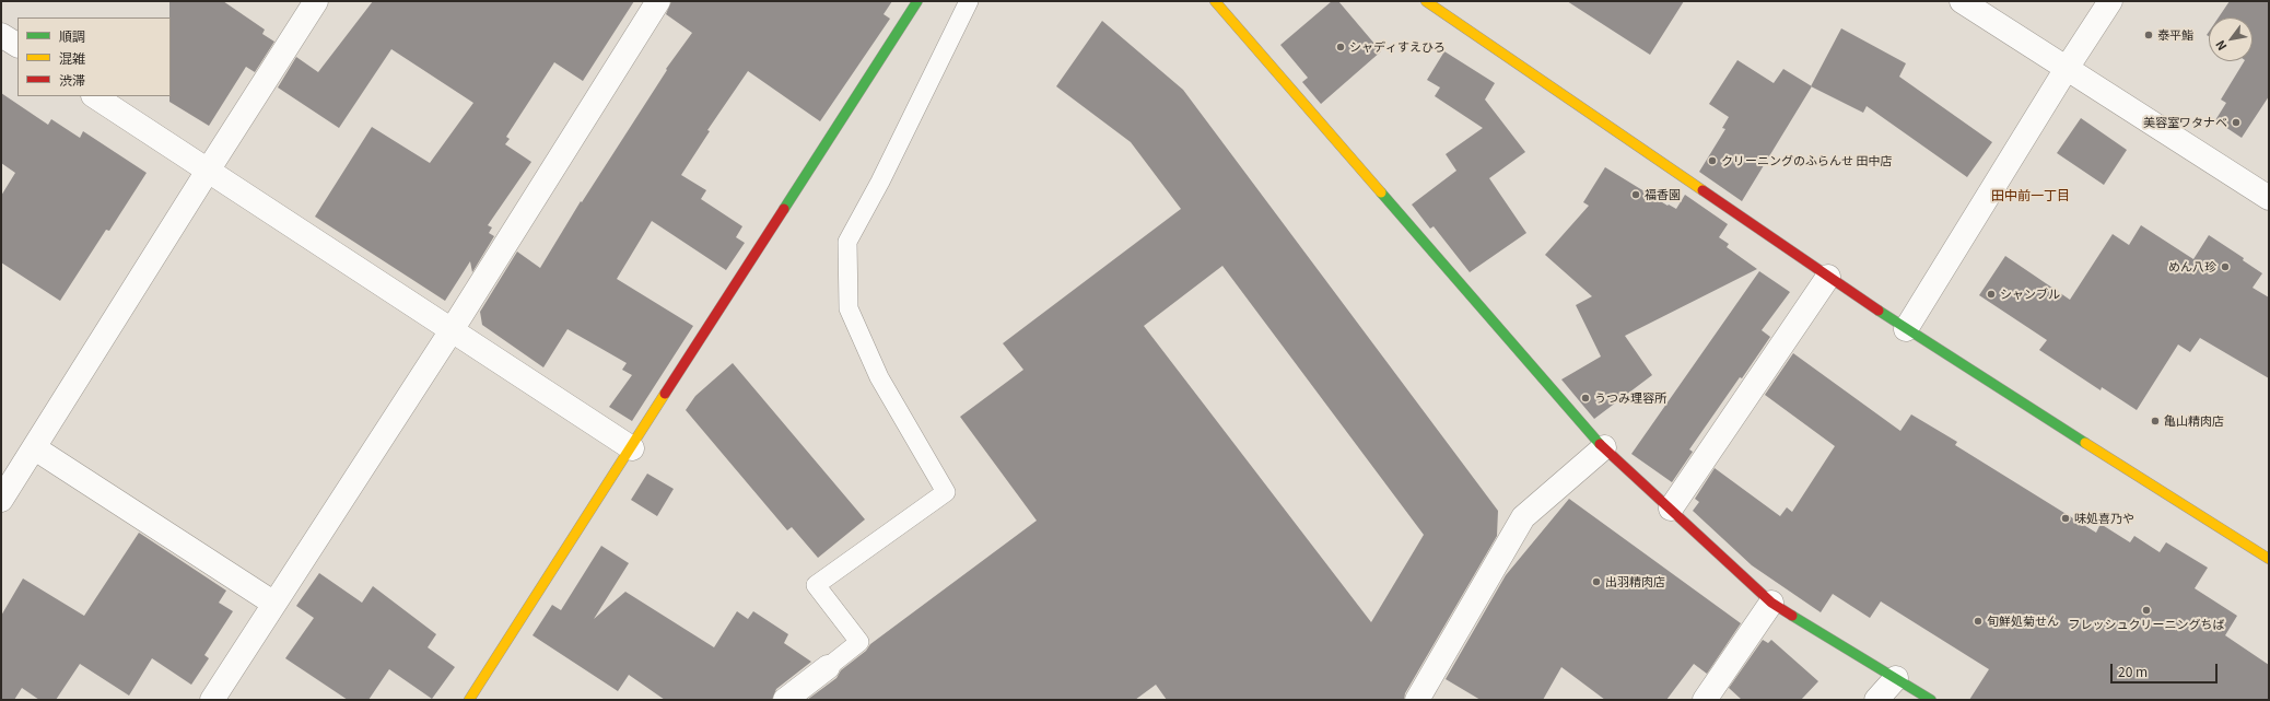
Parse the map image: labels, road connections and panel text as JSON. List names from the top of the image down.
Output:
{
  "districts": ["田中前一丁目"],
  "places": [
    "泰平鮨",
    "シャディすえひろ",
    "美容室ワタナベ",
    "クリーニングのふらんせ 田中店",
    "福香園",
    "めん八珍",
    "シャンブル",
    "うつみ理容所",
    "亀山精肉店",
    "味処喜乃や",
    "出羽精肉店",
    "フレッシュクリーニングちば",
    "旬鮮処菊せん"
  ],
  "legend": ["順調", "混雑", "渋滞"],
  "scale_bar": "20 m",
  "north": "bottom left"
}
